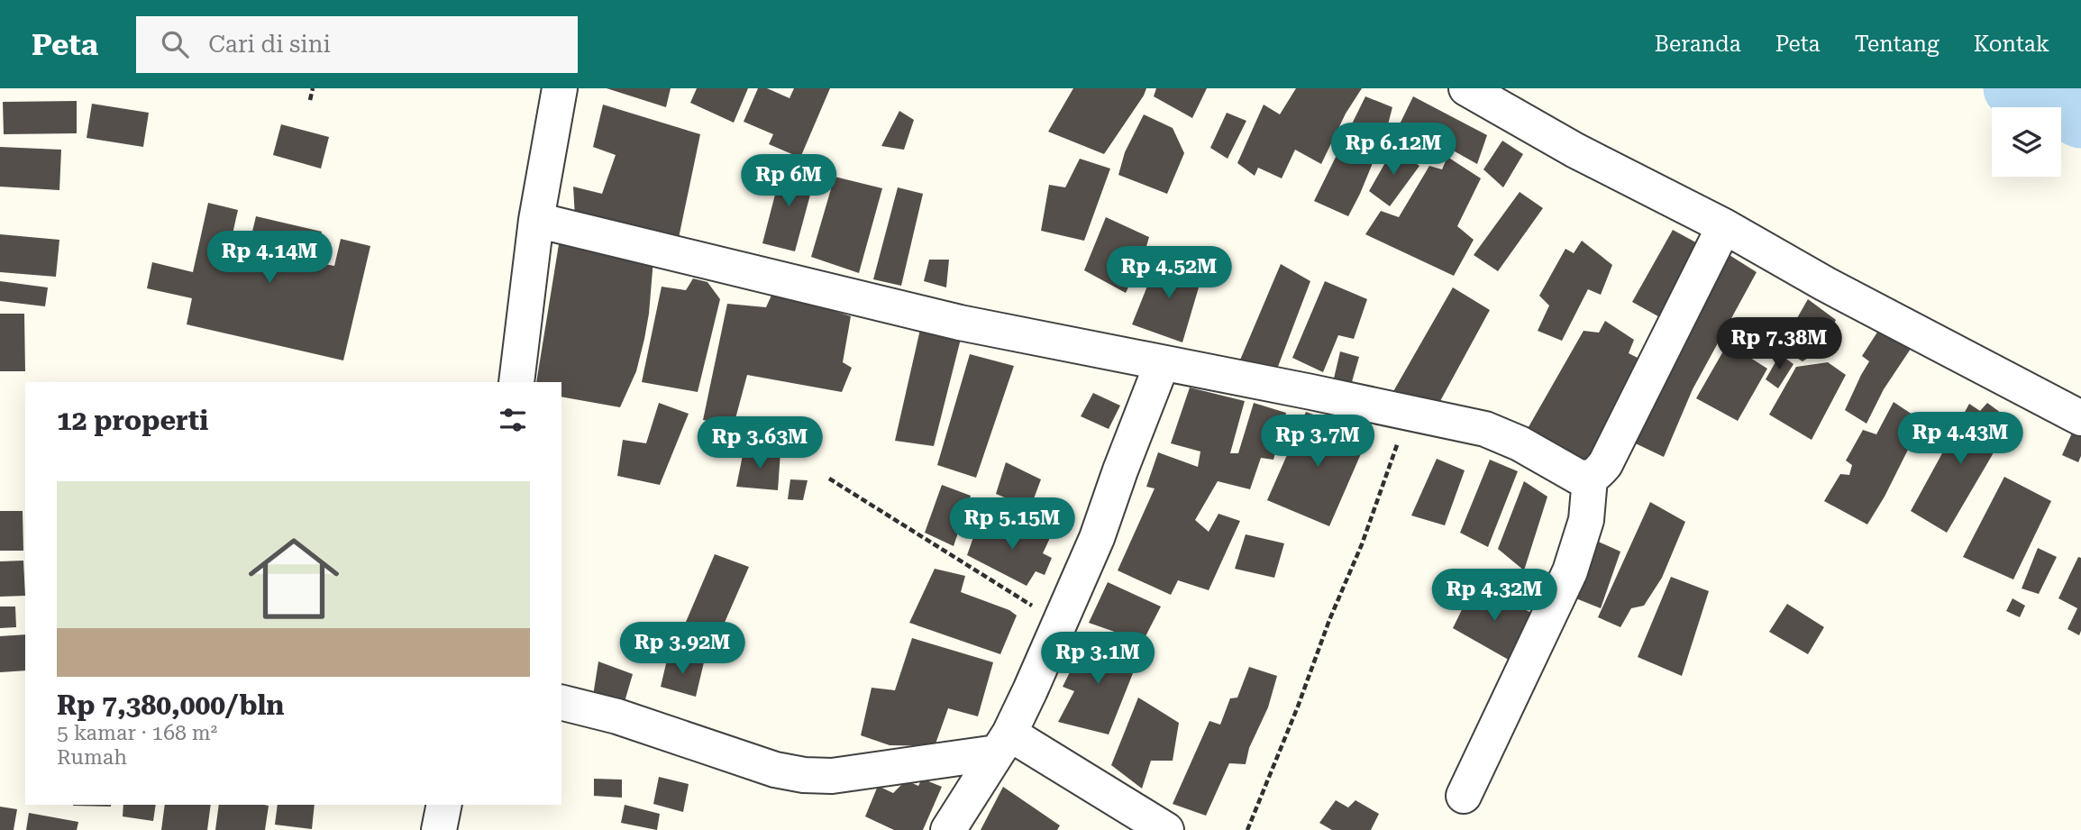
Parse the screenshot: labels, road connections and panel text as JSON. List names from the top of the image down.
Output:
{
  "page": {
    "header": "Peta",
    "search": "Cari di sini",
    "nav": [
      "Beranda",
      "Peta",
      "Tentang",
      "Kontak"
    ],
    "price": [
      "Rp 6.12M",
      "Rp 6M",
      "Rp 4.14M",
      "Rp 4.52M",
      "Rp 7.38M",
      "Rp 4.43M",
      "Rp 3.7M",
      "Rp 3.63M",
      "Rp 5.15M",
      "Rp 4.32M",
      "Rp 3.92M",
      "Rp 3.1M"
    ],
    "heading": "12 properti",
    "list": [
      {
        "name": "Rp 7,380,000/bln",
        "note": "5 kamar · 168 m² · Rumah"
      }
    ]
  }
}
